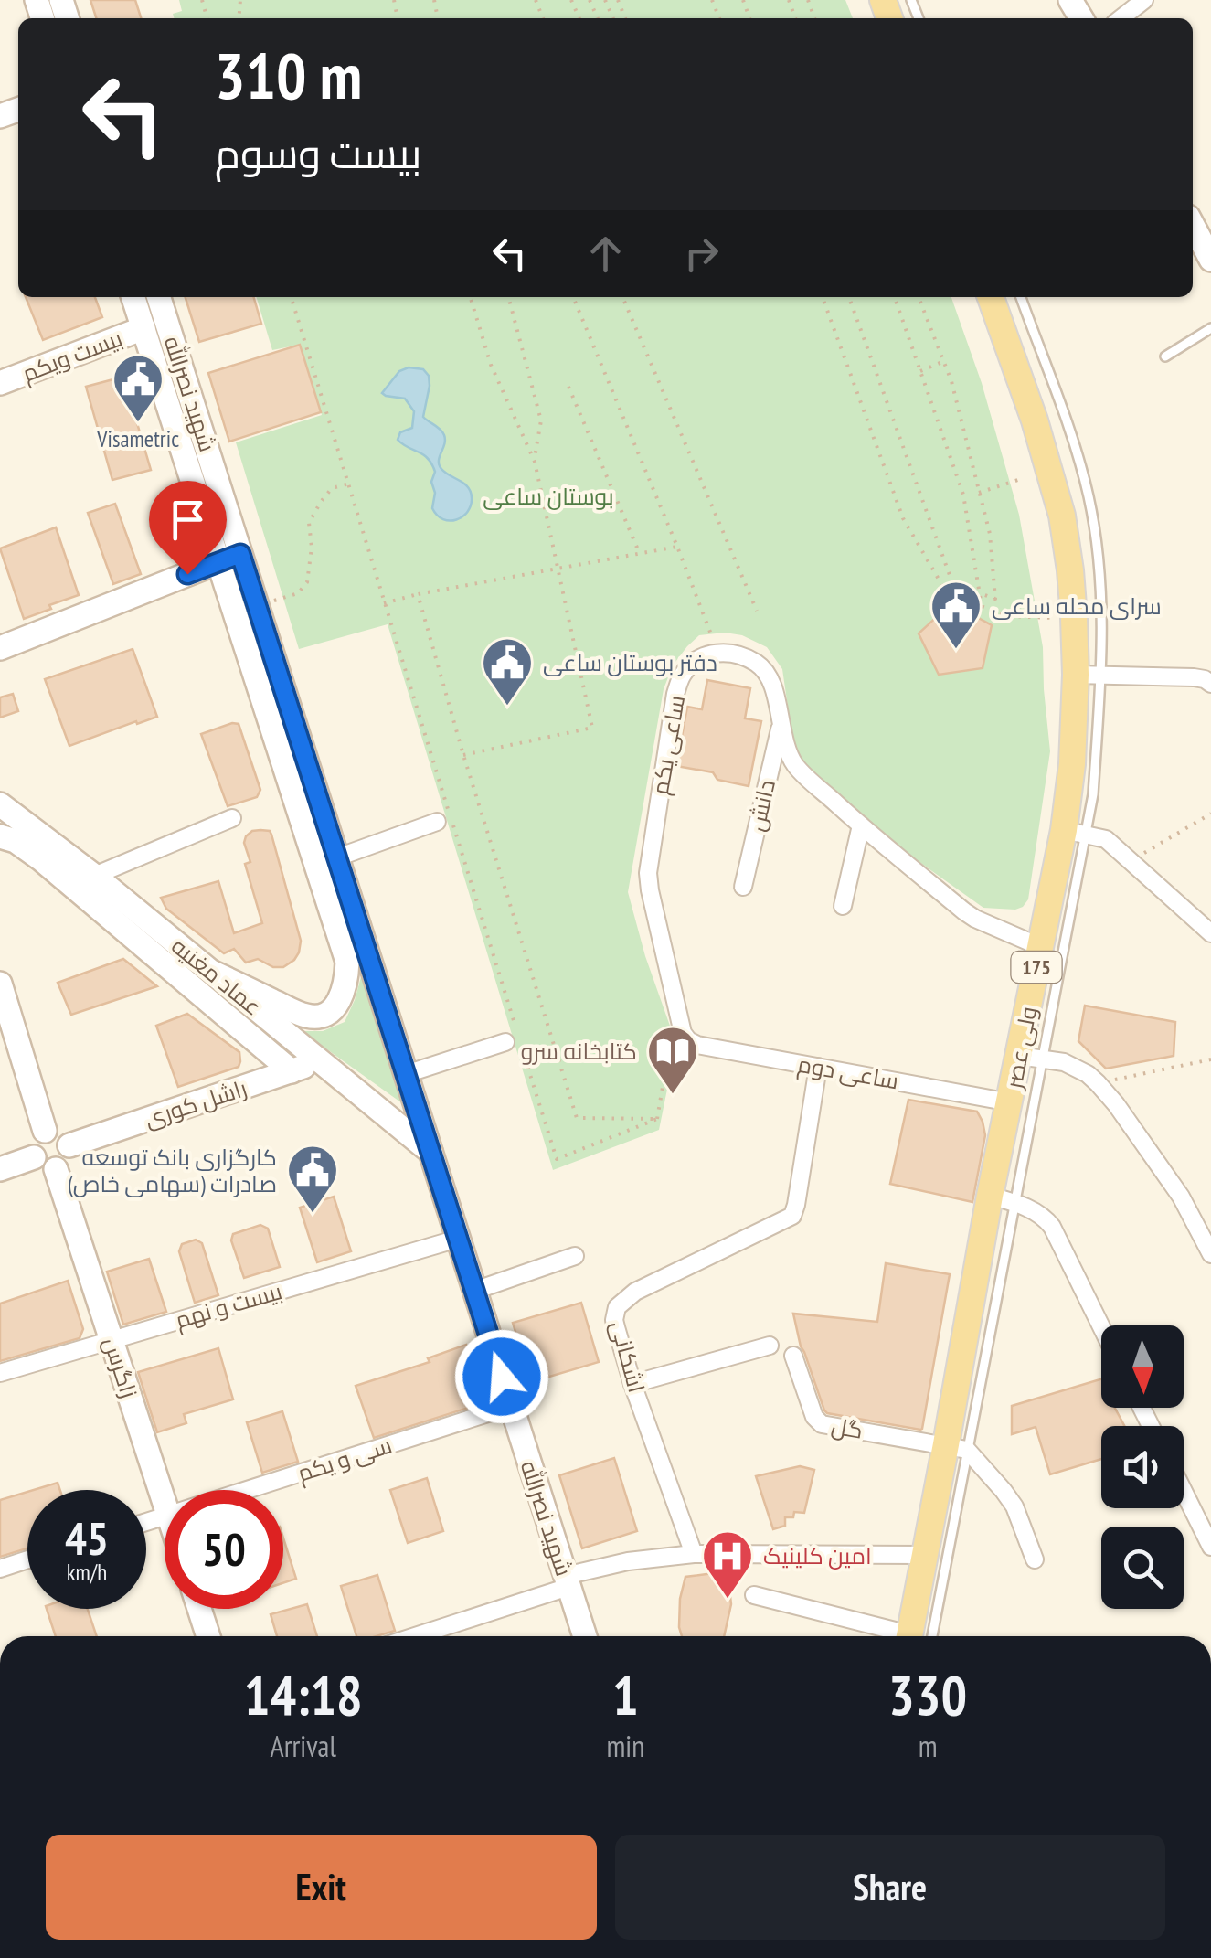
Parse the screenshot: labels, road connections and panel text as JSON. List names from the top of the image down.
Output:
{
  "streets": {
    "main road": [
      "بیست ویکم",
      "شهید نصرالله",
      "175",
      "عماد مغنیه",
      "ولی عصر",
      "راشل کوری",
      "زاگرس"
    ],
    "street": [
      "ساعی یکم",
      "دانش",
      "ساعی دوم",
      "بیست و نهم",
      "اشکانی",
      "گل",
      "سی و یکم"
    ]
  },
  "crossings": [
    ["بیست ویکم", "شهید نصرالله"],
    ["شهید نصرالله", "عماد مغنیه"],
    ["شهید نصرالله", "بیست و نهم"],
    ["شهید نصرالله", "سی و یکم"],
    ["ساعی یکم", "ساعی دوم"],
    ["عماد مغنیه", "راشل کوری"],
    ["ولی عصر", "ساعی دوم"],
    ["ولی عصر", "گل"],
    ["ساعی دوم", "اشکانی"],
    ["بیست و نهم", "زاگرس"]
  ],
  "parks": ["بوستان ساعی"],
  "places": {
    "public building": [
      "Visametric",
      "سرای محله ساعی",
      "دفتر بوستان ساعی",
      "کارگزاری بانک توسعه صادرات (سهامی خاص)"
    ],
    "library": ["کتابخانه سرو"],
    "hospital": ["امین کلینیک"]
  },
  "north": "bottom",
  "page": {
    "turn": ["310 m", "بیست وسوم"],
    "speed": "45 km/h",
    "limit": "50",
    "eta": [
      "14:18",
      "Arrival",
      "1",
      "min",
      "330",
      "m"
    ],
    "buttons": ["Exit", "Share"]
  }
}
